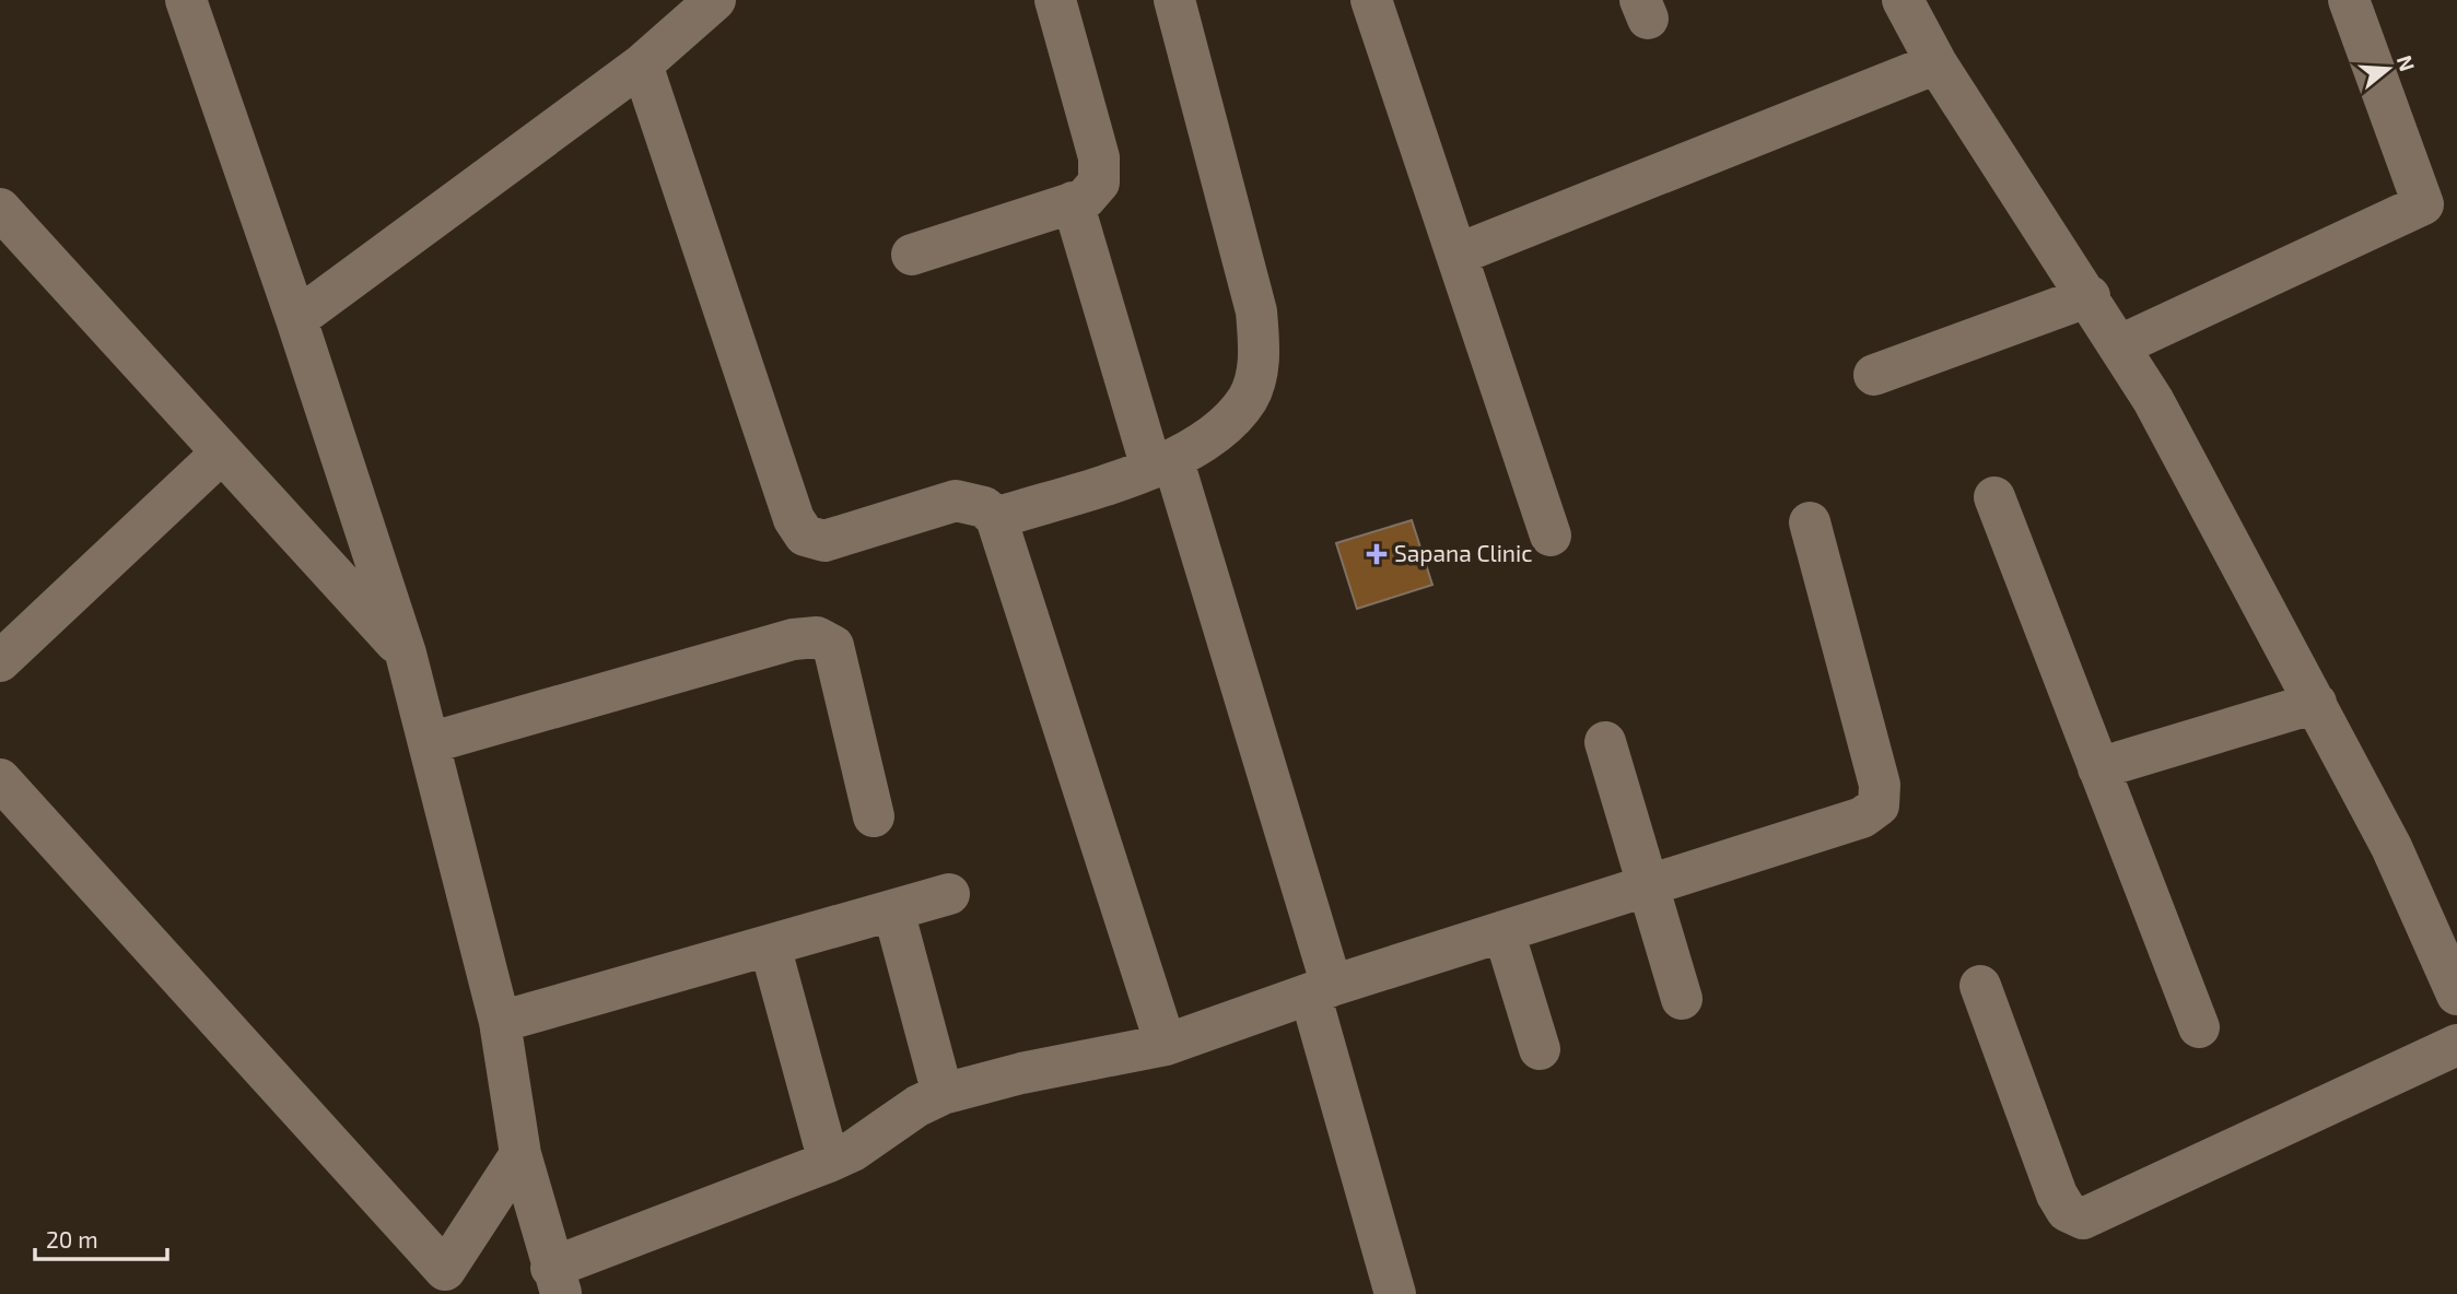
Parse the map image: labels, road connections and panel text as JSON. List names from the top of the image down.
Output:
{
  "places": {
    "health": ["Sapana Clinic"]
  },
  "scale_bar": "20 m",
  "north": "right"
}
